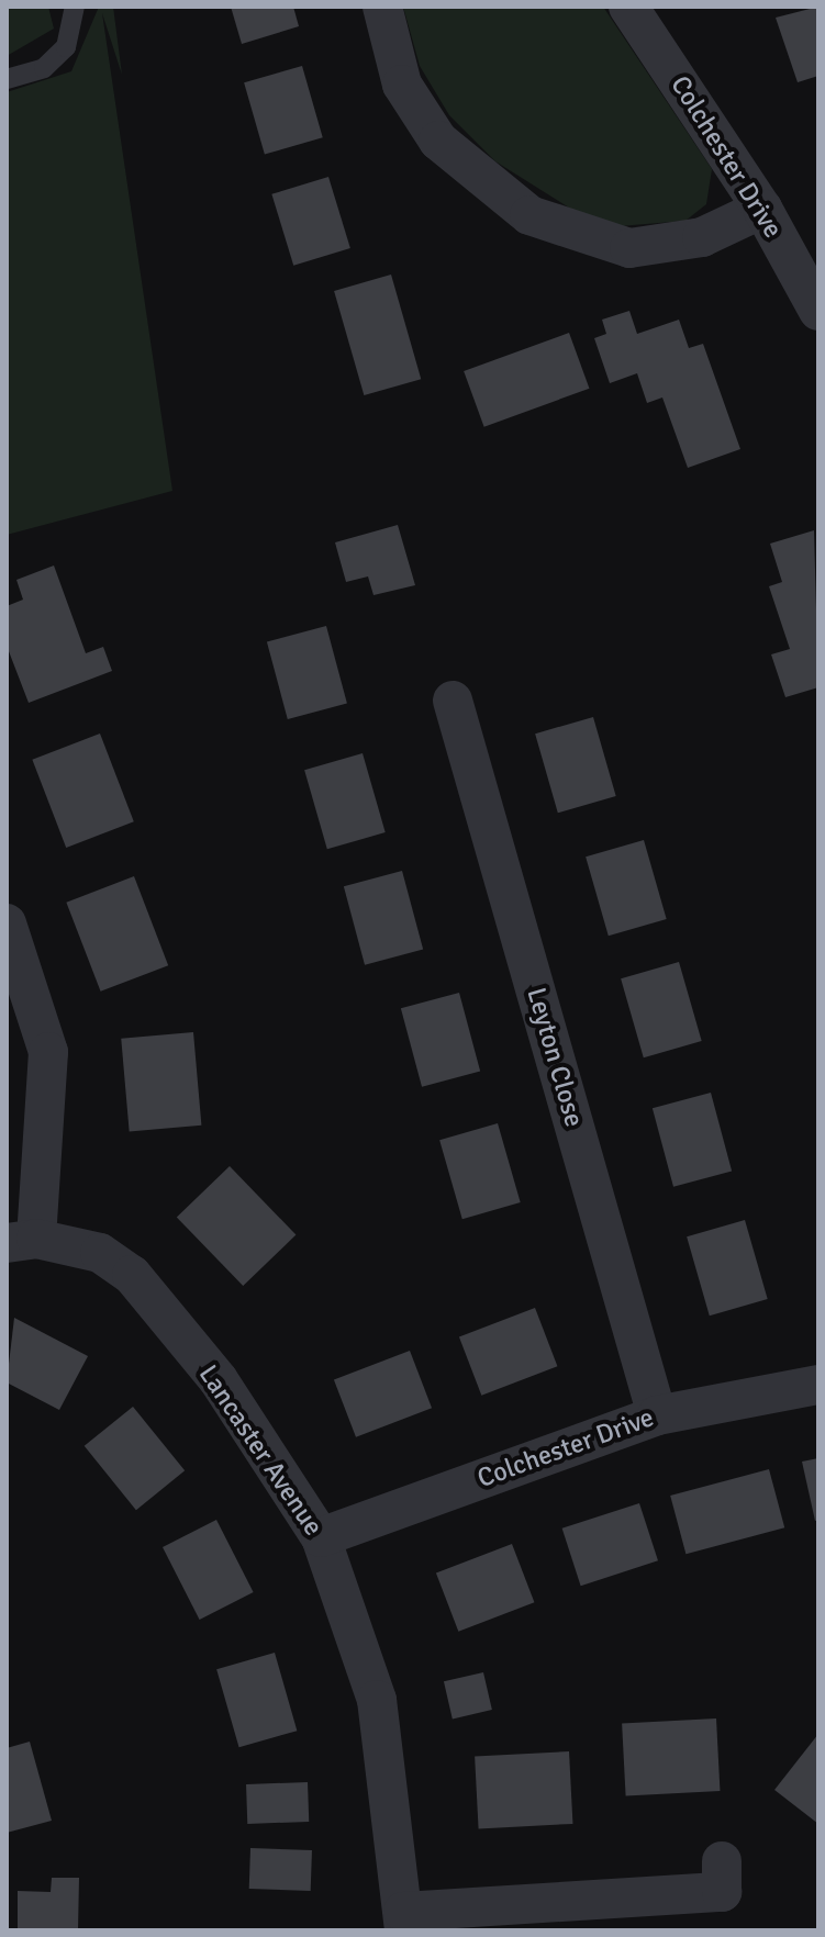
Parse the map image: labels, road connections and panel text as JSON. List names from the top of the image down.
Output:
{
  "streets": {
    "street": ["Colchester Drive", "Leyton Close", "Lancaster Avenue"]
  },
  "crossings": [
    ["Colchester Drive", "Leyton Close"],
    ["Colchester Drive", "Lancaster Avenue"]
  ]
}
